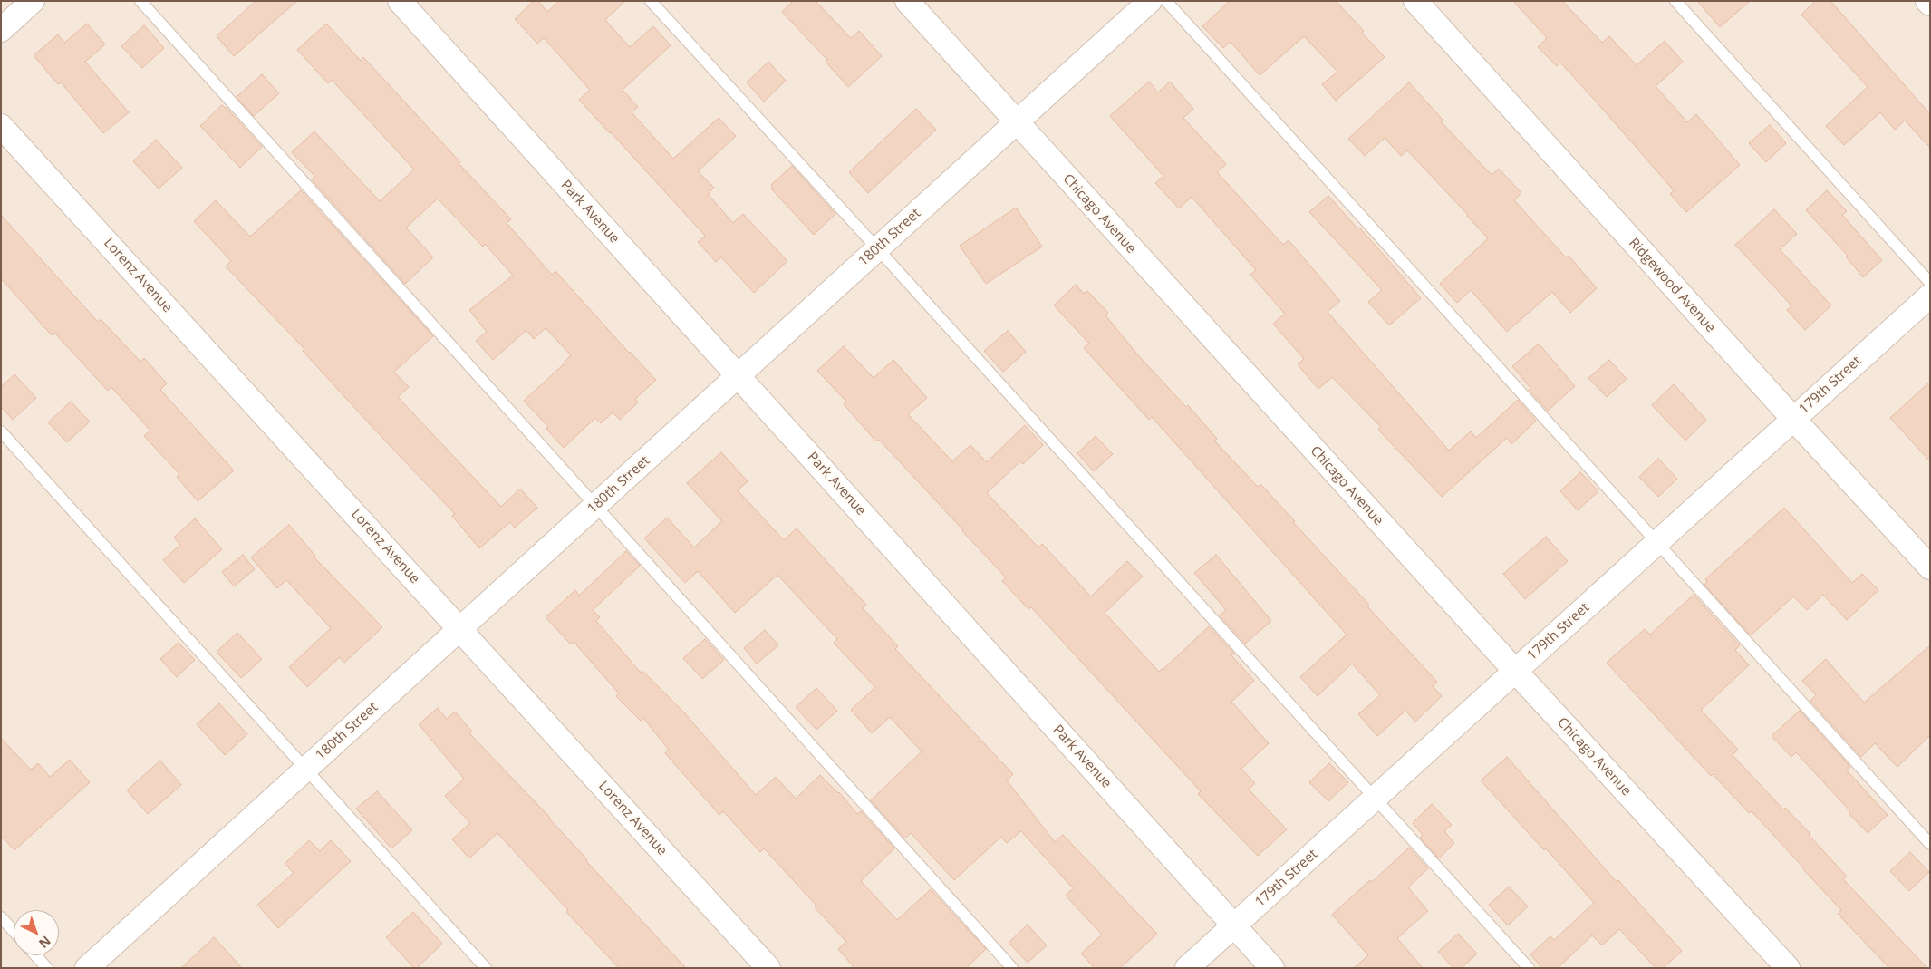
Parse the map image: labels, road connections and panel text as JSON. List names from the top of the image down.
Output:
{
  "streets": {
    "street": [
      "Park Avenue",
      "Chicago Avenue",
      "180th Street",
      "Lorenz Avenue",
      "Ridgewood Avenue",
      "179th Street"
    ]
  },
  "crossings": [
    ["Park Avenue", "180th Street"],
    ["Park Avenue", "179th Street"],
    ["Chicago Avenue", "180th Street"],
    ["Chicago Avenue", "179th Street"],
    ["180th Street", "Lorenz Avenue"],
    ["Ridgewood Avenue", "179th Street"]
  ],
  "north": "bottom right"
}
